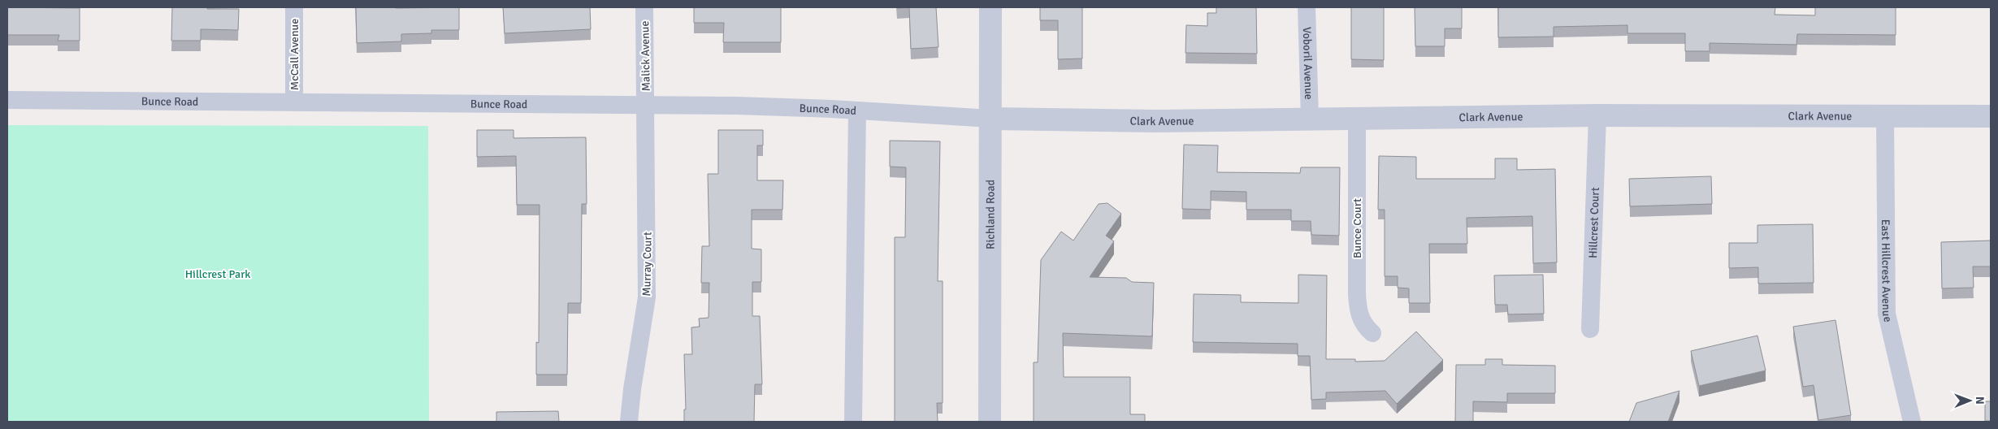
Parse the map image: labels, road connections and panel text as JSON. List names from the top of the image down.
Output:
{
  "streets": {
    "street": [
      "McCall Avenue",
      "Malick Avenue",
      "Voboril Avenue",
      "Bunce Road",
      "Clark Avenue",
      "Richland Road",
      "Hillcrest Court",
      "Bunce Court",
      "Murray Court",
      "East Hillcrest Avenue"
    ]
  },
  "crossings": [
    ["McCall Avenue", "Bunce Road"],
    ["Malick Avenue", "Bunce Road"],
    ["Malick Avenue", "Murray Court"],
    ["Voboril Avenue", "Clark Avenue"],
    ["Bunce Road", "Clark Avenue"],
    ["Bunce Road", "Richland Road"],
    ["Bunce Road", "Murray Court"],
    ["Clark Avenue", "Richland Road"],
    ["Clark Avenue", "Hillcrest Court"],
    ["Clark Avenue", "Bunce Court"],
    ["Clark Avenue", "East Hillcrest Avenue"]
  ],
  "parks": ["Hillcrest Park"],
  "north": "right"
}
